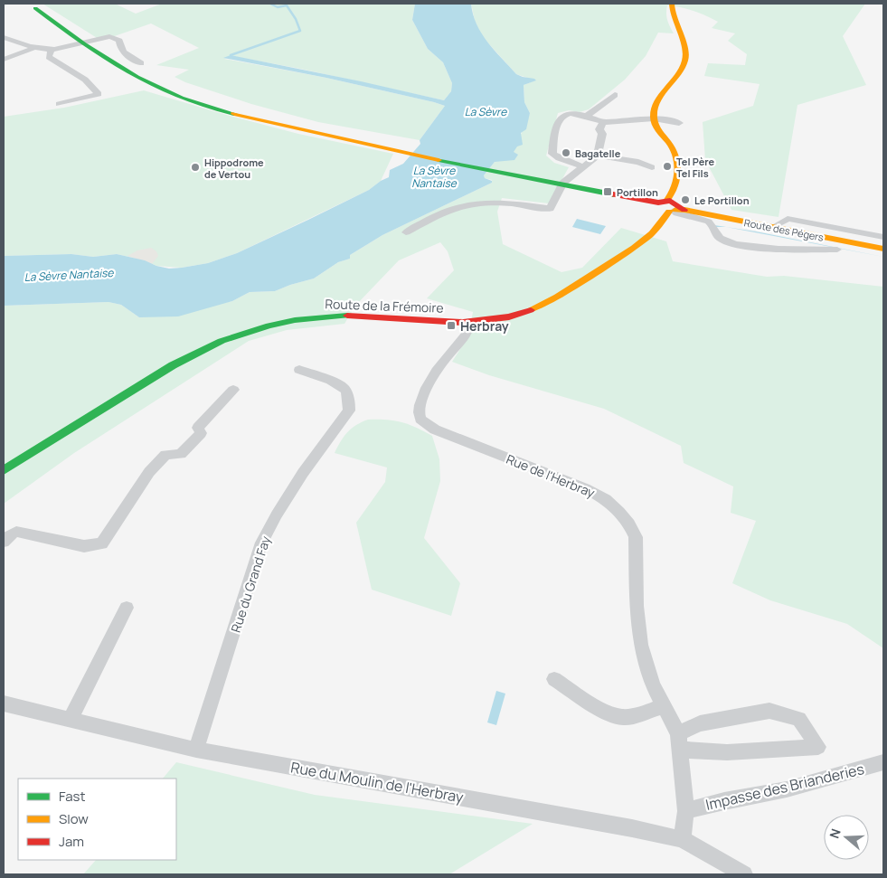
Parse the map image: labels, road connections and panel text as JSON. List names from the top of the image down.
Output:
{
  "streets": {
    "street": [
      "Route des Pégers",
      "Route de la Frémoire",
      "Rue de l'Herbray",
      "Rue du Grand Fay",
      "Rue du Moulin de l'Herbray",
      "Impasse des Brianderies"
    ]
  },
  "crossings": [
    ["Route des Pégers", "Route de la Frémoire"],
    ["Route de la Frémoire", "Rue de l'Herbray"],
    ["Rue de l'Herbray", "Rue du Moulin de l'Herbray"],
    ["Rue de l'Herbray", "Impasse des Brianderies"],
    ["Rue du Grand Fay", "Rue du Moulin de l'Herbray"]
  ],
  "water": ["La Sèvre", "La Sèvre Nantaise"],
  "places": {
    "other": [
      "Bagatelle",
      "Tel Père Tel Fils",
      "Hippodrome de Vertou",
      "Le Portillon"
    ],
    "transit": ["Portillon", "Herbray"]
  },
  "legend": ["Fast", "Slow", "Jam"],
  "north": "left"
}
